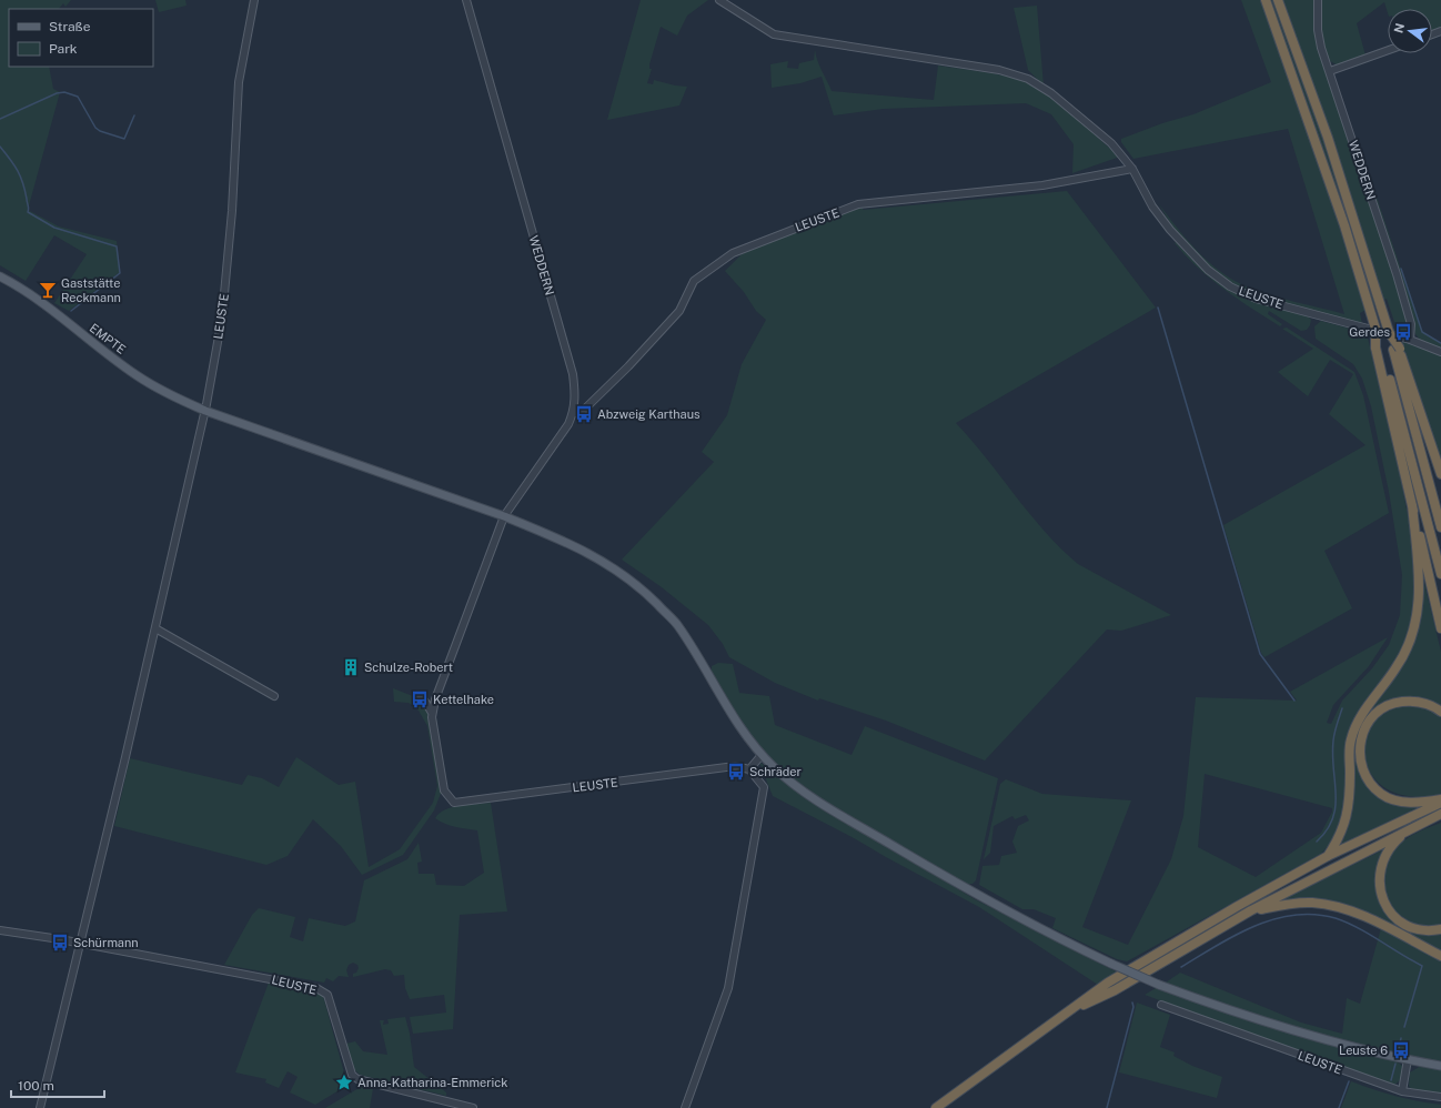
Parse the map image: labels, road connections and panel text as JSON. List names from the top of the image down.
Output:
{
  "streets": {
    "main road": ["EMPTE"],
    "street": ["WEDDERN", "LEUSTE"]
  },
  "crossings": [
    ["WEDDERN", "LEUSTE"],
    ["WEDDERN", "EMPTE"],
    ["LEUSTE", "EMPTE"]
  ],
  "places": {
    "bar": ["Gaststätte Reckmann"],
    "bus stop": [
      "Gerdes",
      "Abzweig Karthaus",
      "Kettelhake",
      "Schräder",
      "Schürmann",
      "Leuste 6"
    ],
    "building": ["Schulze-Robert"],
    "place": ["Anna-Katharina-Emmerick"]
  },
  "legend": ["Straße", "Park"],
  "scale_bar": "100 m",
  "north": "left"
}
